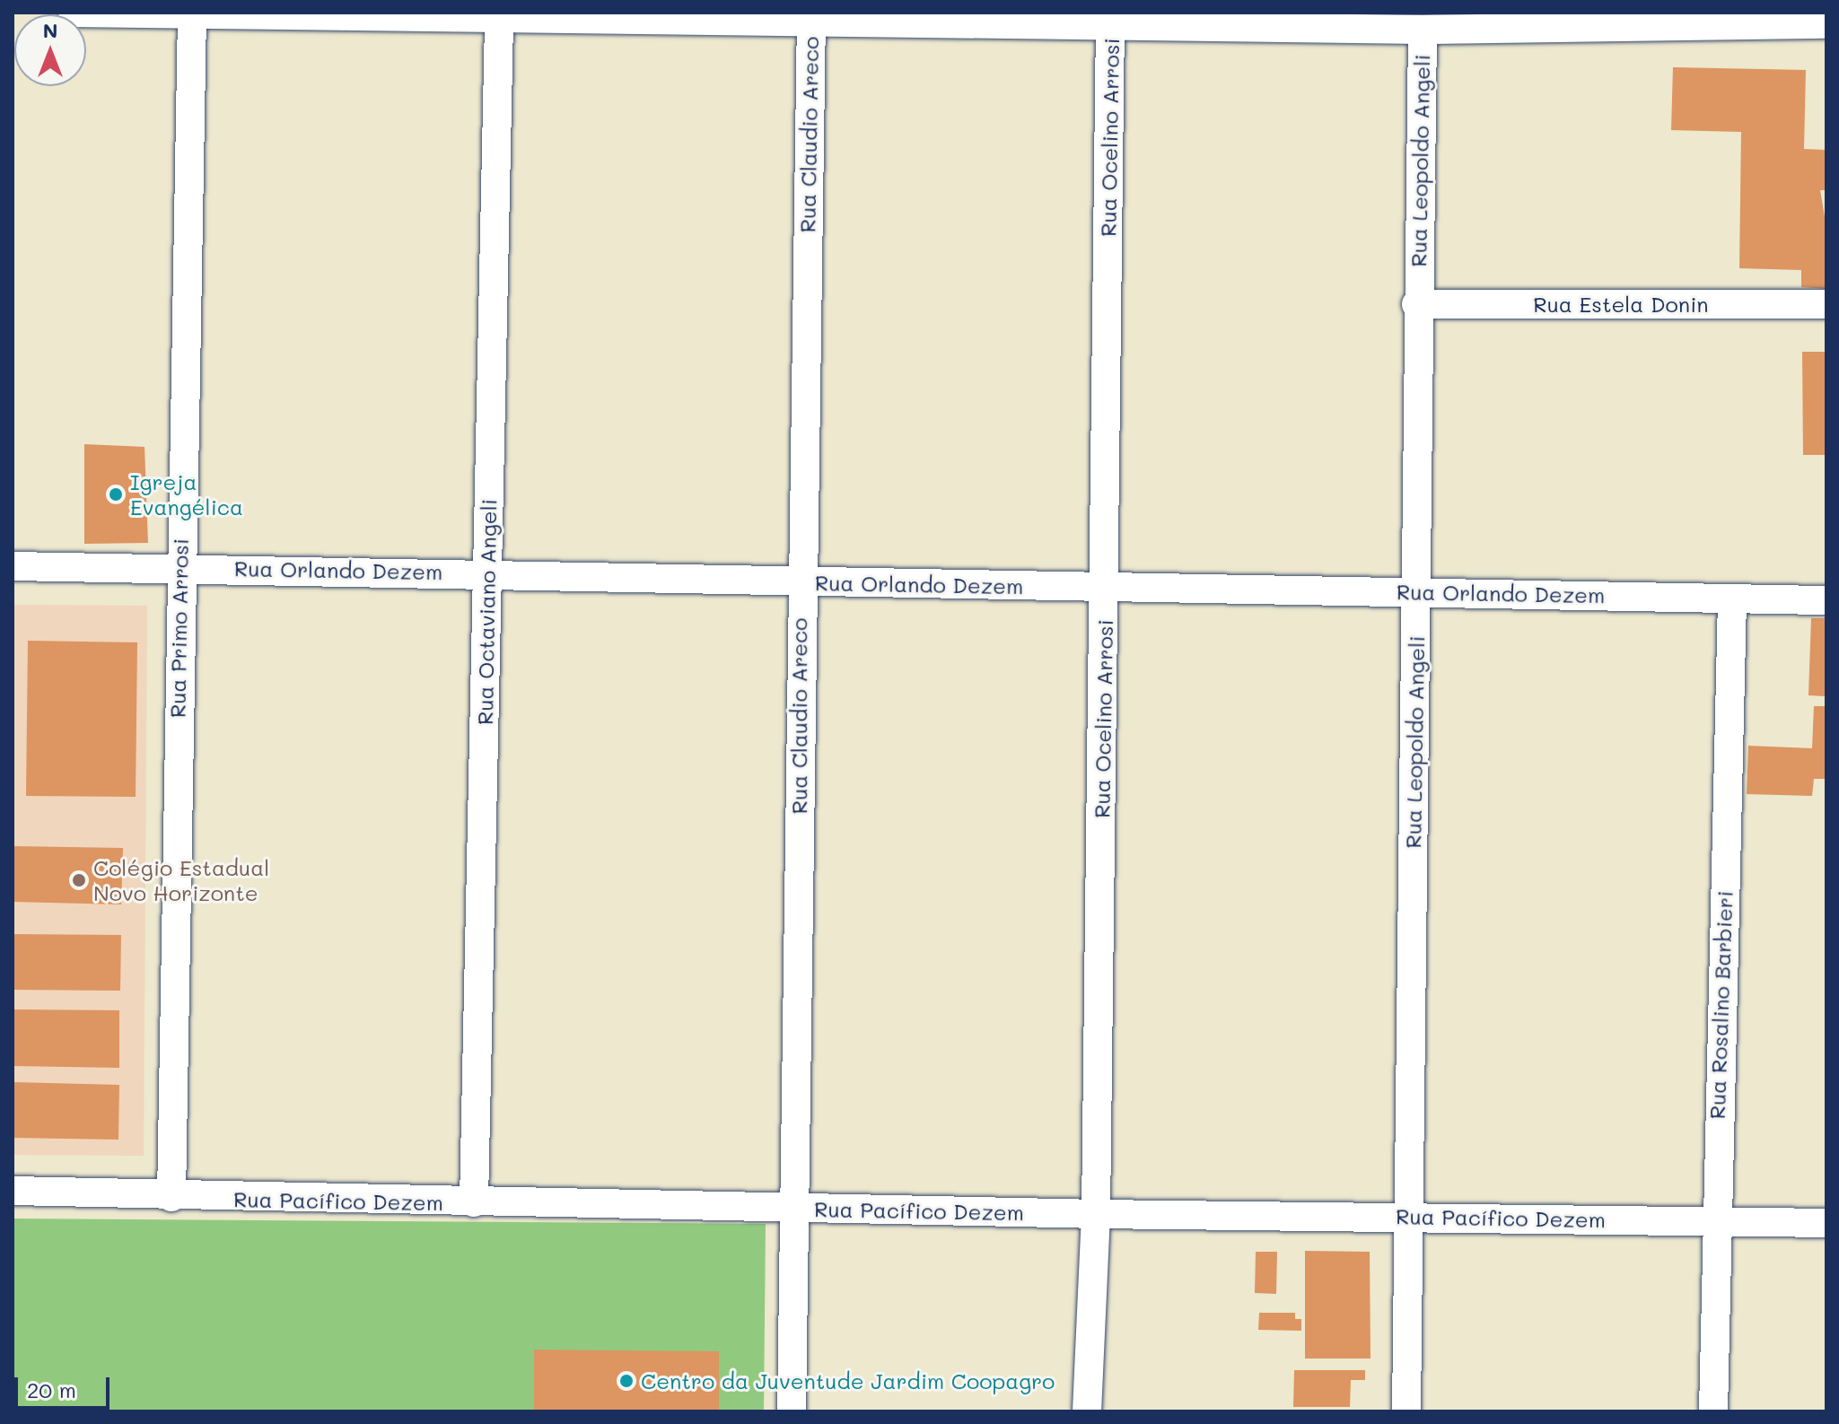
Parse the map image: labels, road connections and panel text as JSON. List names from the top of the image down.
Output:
{
  "streets": {
    "street": [
      "Rua Claudio Areco",
      "Rua Ocelino Arrosi",
      "Rua Leopoldo Angeli",
      "Rua Estela Donin",
      "Rua Orlando Dezem",
      "Rua Octaviano Angeli",
      "Rua Primo Arrosi",
      "Rua Rosalino Barbieri",
      "Rua Pacífico Dezem"
    ]
  },
  "crossings": [
    ["Rua Claudio Areco", "Rua Orlando Dezem"],
    ["Rua Claudio Areco", "Rua Pacífico Dezem"],
    ["Rua Ocelino Arrosi", "Rua Orlando Dezem"],
    ["Rua Ocelino Arrosi", "Rua Pacífico Dezem"],
    ["Rua Leopoldo Angeli", "Rua Estela Donin"],
    ["Rua Leopoldo Angeli", "Rua Orlando Dezem"],
    ["Rua Leopoldo Angeli", "Rua Pacífico Dezem"],
    ["Rua Orlando Dezem", "Rua Octaviano Angeli"],
    ["Rua Orlando Dezem", "Rua Primo Arrosi"],
    ["Rua Orlando Dezem", "Rua Rosalino Barbieri"],
    ["Rua Octaviano Angeli", "Rua Pacífico Dezem"],
    ["Rua Primo Arrosi", "Rua Pacífico Dezem"],
    ["Rua Rosalino Barbieri", "Rua Pacífico Dezem"]
  ],
  "places": ["Igreja Evangélica", "Colégio Estadual Novo Horizonte", "Centro da Juventude Jardim Coopagro"],
  "scale_bar": "20 m",
  "north": "top"
}
